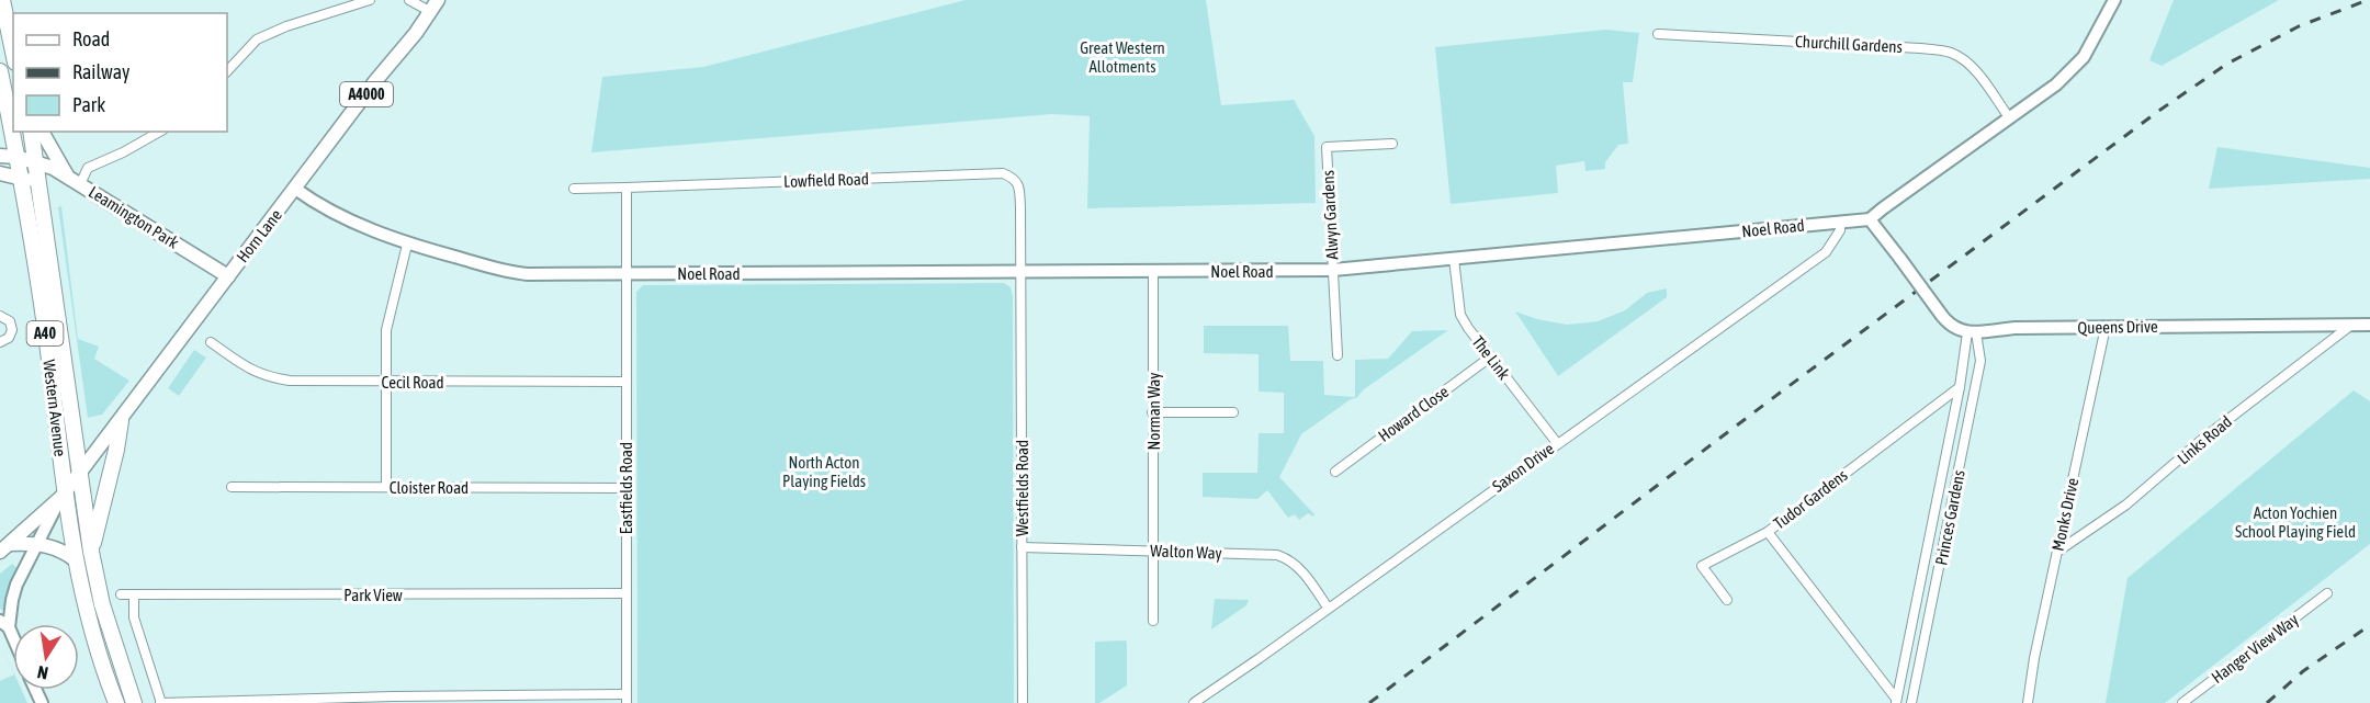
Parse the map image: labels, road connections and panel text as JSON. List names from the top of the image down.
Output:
{
  "streets": {
    "highway": ["A4000", "A40", "Western Avenue"],
    "main road": ["Leamington Park", "Horn Lane"],
    "street": [
      "Churchill Gardens",
      "Lowfield Road",
      "Alwyn Gardens",
      "Noel Road",
      "Queens Drive",
      "The Link",
      "Cecil Road",
      "Norman Way",
      "Howard Close",
      "Links Road",
      "Saxon Drive",
      "Cloister Road",
      "Eastfields Road",
      "Westfields Road",
      "Tudor Gardens",
      "Monks Drive",
      "Princes Gardens",
      "Walton Way",
      "Park View",
      "Hanger View Way"
    ]
  },
  "crossings": [
    ["A4000", "Horn Lane"],
    ["A4000", "Western Avenue"],
    ["Lowfield Road", "Noel Road"],
    ["Lowfield Road", "Westfields Road"],
    ["Alwyn Gardens", "Noel Road"],
    ["Leamington Park", "Horn Lane"],
    ["Leamington Park", "Western Avenue"],
    ["Noel Road", "Horn Lane"],
    ["Noel Road", "The Link"],
    ["Noel Road", "Norman Way"],
    ["Noel Road", "Saxon Drive"],
    ["Noel Road", "Eastfields Road"],
    ["Noel Road", "Westfields Road"],
    ["Horn Lane", "Western Avenue"],
    ["Queens Drive", "Links Road"],
    ["Queens Drive", "Monks Drive"],
    ["Queens Drive", "Princes Gardens"],
    ["The Link", "Howard Close"],
    ["The Link", "Saxon Drive"],
    ["Cecil Road", "Eastfields Road"],
    ["Norman Way", "Walton Way"],
    ["Links Road", "Monks Drive"],
    ["Saxon Drive", "Walton Way"],
    ["Cloister Road", "Eastfields Road"],
    ["Eastfields Road", "Park View"],
    ["Westfields Road", "Walton Way"],
    ["Tudor Gardens", "Princes Gardens"]
  ],
  "parks": ["Great Western Allotments", "North Acton Playing Fields", "Acton Yochien School Playing Field"],
  "legend": ["Road", "Railway", "Park"],
  "north": "bottom"
}
